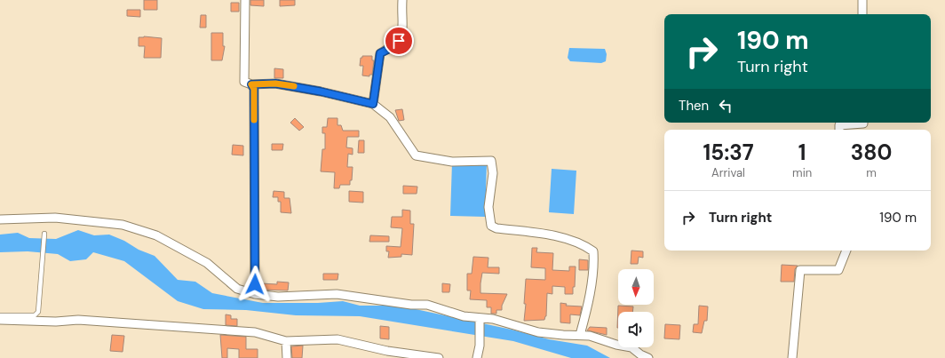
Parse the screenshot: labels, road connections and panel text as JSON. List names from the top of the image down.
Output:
{
  "north": "bottom",
  "page": {
    "turn": ["190 m", "Turn right"],
    "then": "Then",
    "eta": [
      "15:37",
      "Arrival",
      "1",
      "min",
      "380",
      "m"
    ],
    "list": [
      {
        "name": "Turn right",
        "value": "190 m"
      }
    ]
  }
}
